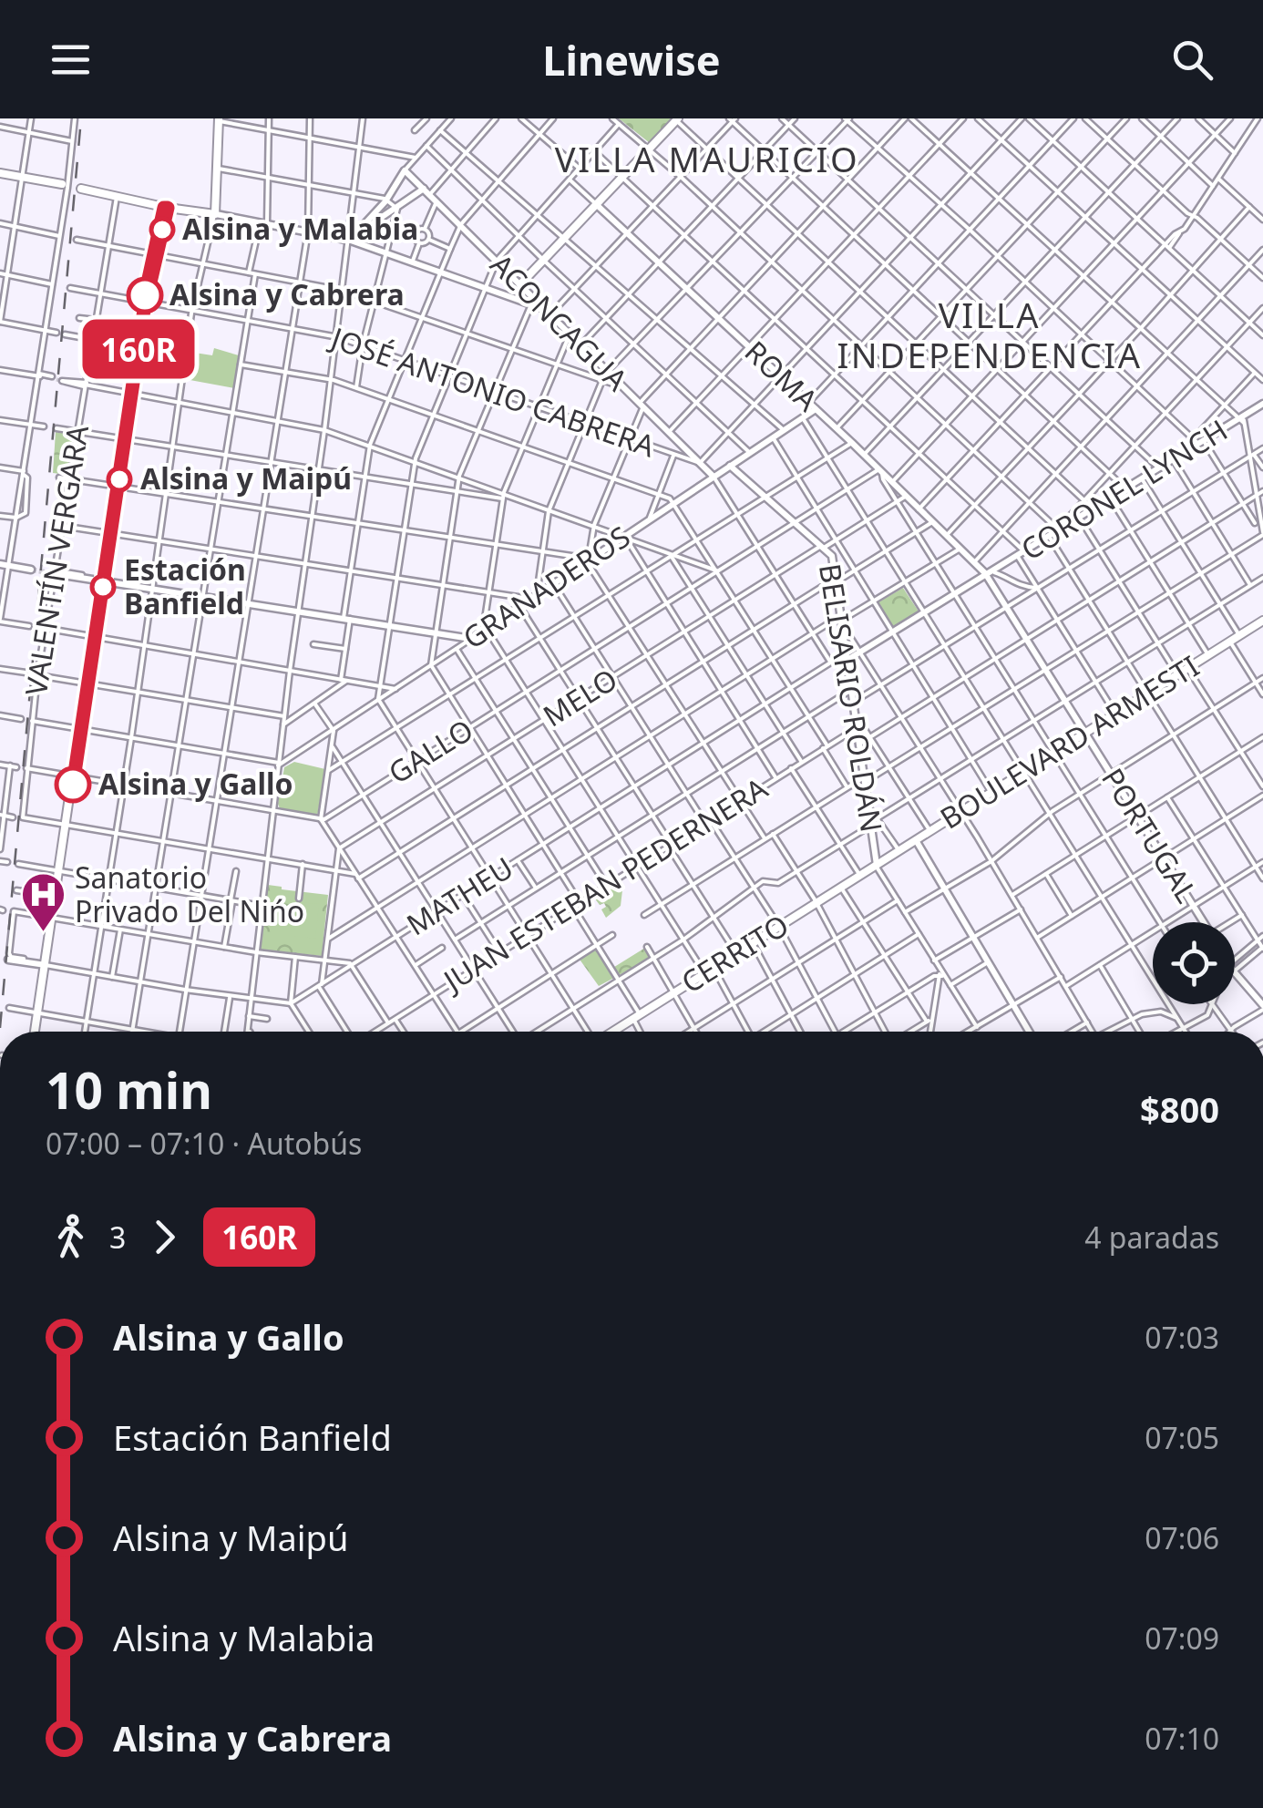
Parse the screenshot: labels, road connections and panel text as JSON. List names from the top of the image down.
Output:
{
  "streets": {
    "main road": ["BOULEVARD ARMESTI", "CERRITO"],
    "street": [
      "ACONCAGUA",
      "ROMA",
      "JOSÉ ANTONIO CABRERA",
      "CORONEL LYNCH",
      "VALENTÍN VERGARA",
      "GRANADEROS",
      "MELO",
      "BELISARIO ROLDÁN",
      "GALLO",
      "PORTUGAL",
      "JUAN ESTEBAN PEDERNERA",
      "MATHEU"
    ]
  },
  "crossings": [
    ["ACONCAGUA", "JOSÉ ANTONIO CABRERA"],
    ["ACONCAGUA", "GRANADEROS"],
    ["ROMA", "CORONEL LYNCH"],
    ["ROMA", "GRANADEROS"],
    ["ROMA", "MELO"],
    ["ROMA", "GALLO"],
    ["ROMA", "PORTUGAL"],
    ["JOSÉ ANTONIO CABRERA", "VALENTÍN VERGARA"],
    ["CORONEL LYNCH", "BELISARIO ROLDÁN"],
    ["CORONEL LYNCH", "MATHEU"],
    ["GRANADEROS", "BELISARIO ROLDÁN"],
    ["MELO", "BELISARIO ROLDÁN"],
    ["BELISARIO ROLDÁN", "BOULEVARD ARMESTI"],
    ["BELISARIO ROLDÁN", "GALLO"],
    ["BELISARIO ROLDÁN", "JUAN ESTEBAN PEDERNERA"],
    ["BELISARIO ROLDÁN", "MATHEU"],
    ["BELISARIO ROLDÁN", "CERRITO"],
    ["BOULEVARD ARMESTI", "PORTUGAL"],
    ["BOULEVARD ARMESTI", "CERRITO"]
  ],
  "districts": ["VILLA MAURICIO", "VILLA INDEPENDENCIA"],
  "places": {
    "other": [
      "Alsina y Malabia",
      "Alsina y Cabrera",
      "Alsina y Maipú",
      "Estación Banfield",
      "Alsina y Gallo"
    ],
    "hospital": ["Sanatorio Privado Del Nińo"]
  },
  "lines": ["bus line 160R"],
  "page": {
    "header": "Linewise",
    "on_map": "160R",
    "heading": ["10 min", "07:00 – 07:10 · Autobús", "$800"],
    "legs": ["3", "160R", "4 paradas"],
    "list": [
      {
        "name": "Alsina y Gallo",
        "value": "07:03"
      },
      {
        "name": "Estación Banfield",
        "value": "07:05"
      },
      {
        "name": "Alsina y Maipú",
        "value": "07:06"
      },
      {
        "name": "Alsina y Malabia",
        "value": "07:09"
      },
      {
        "name": "Alsina y Cabrera",
        "value": "07:10"
      }
    ]
  }
}
